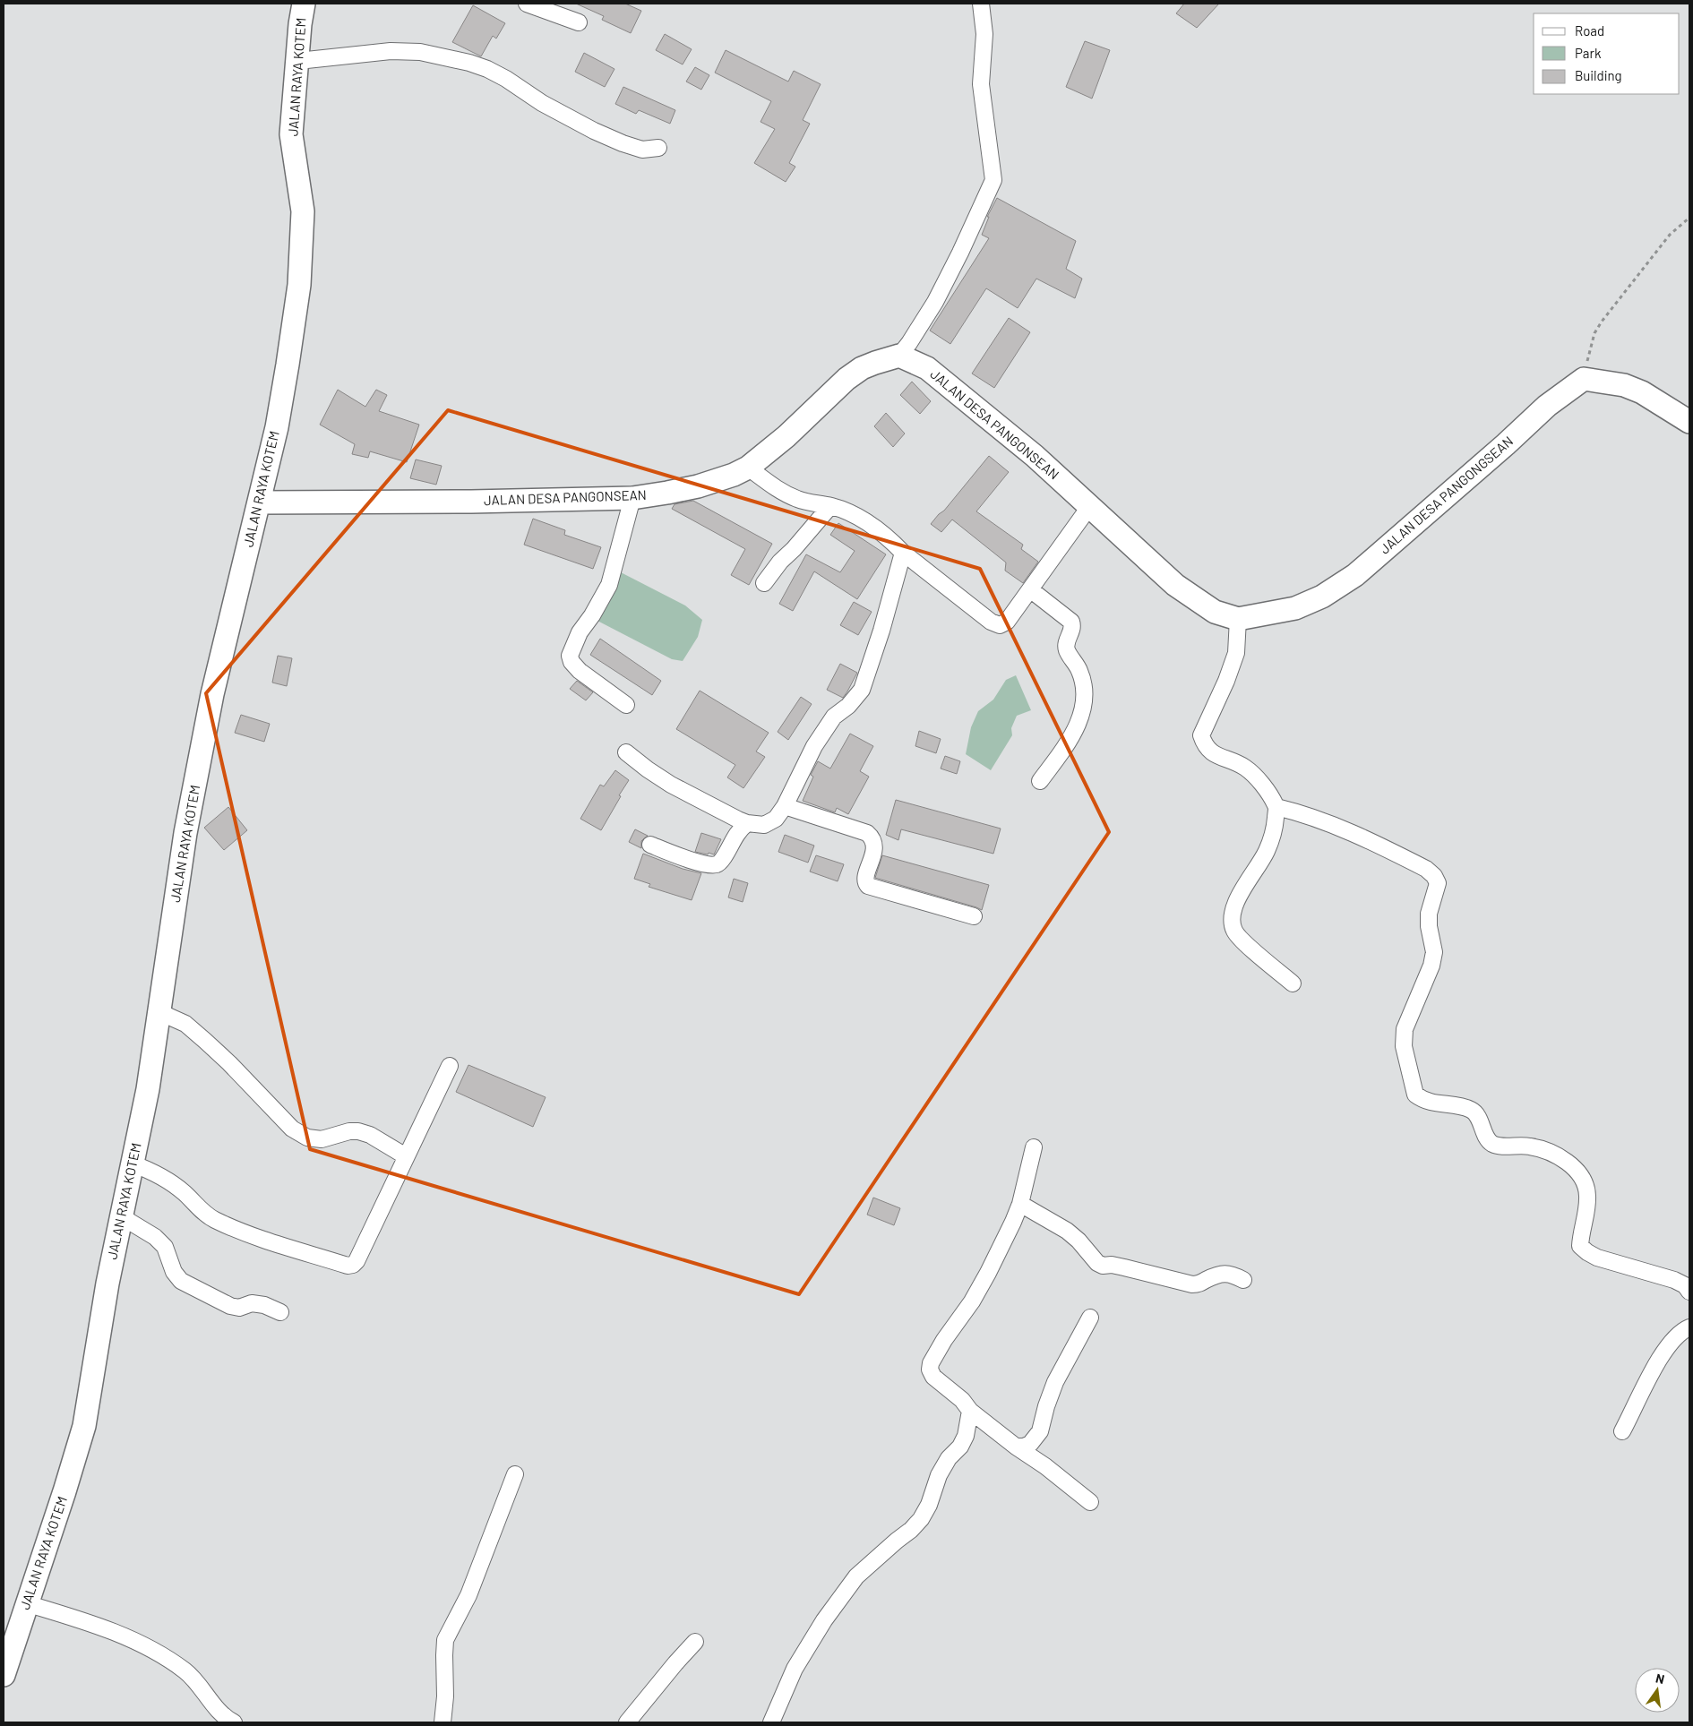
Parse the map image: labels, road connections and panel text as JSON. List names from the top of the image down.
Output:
{
  "streets": {
    "street": ["JALAN RAYA KOTEM", "JALAN DESA PANGONSEAN", "JALAN DESA PANGONGSEAN"]
  },
  "crossings": [
    ["JALAN RAYA KOTEM", "JALAN DESA PANGONSEAN"],
    ["JALAN DESA PANGONSEAN", "JALAN DESA PANGONGSEAN"]
  ],
  "legend": ["Road", "Park", "Building"],
  "north": "top"
}
